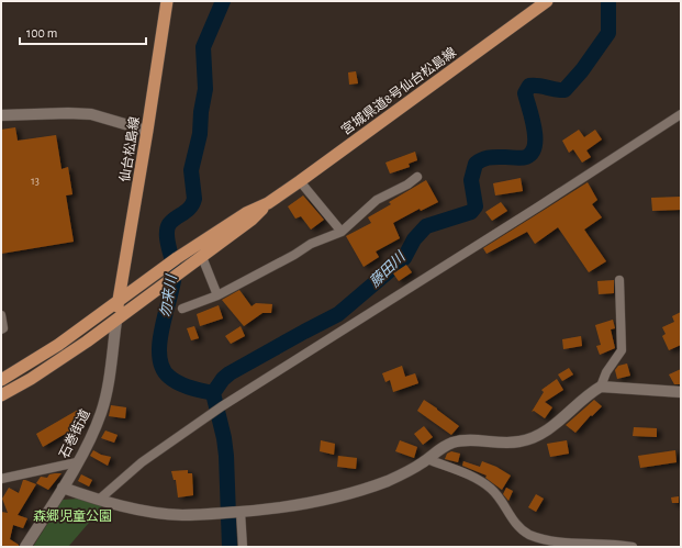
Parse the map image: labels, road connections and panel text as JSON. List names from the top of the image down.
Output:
{
  "streets": {
    "main road": ["宮城県道8号仙台松島線", "仙台松島線"],
    "street": ["石巻街道"]
  },
  "crossings": [
    ["宮城県道8号仙台松島線", "仙台松島線"],
    ["宮城県道8号仙台松島線", "石巻街道"],
    ["仙台松島線", "石巻街道"]
  ],
  "water": ["藤田川", "勿来川"],
  "parks": ["森郷児童公園"],
  "house_numbers": ["13"],
  "scale_bar": "100 m"
}
